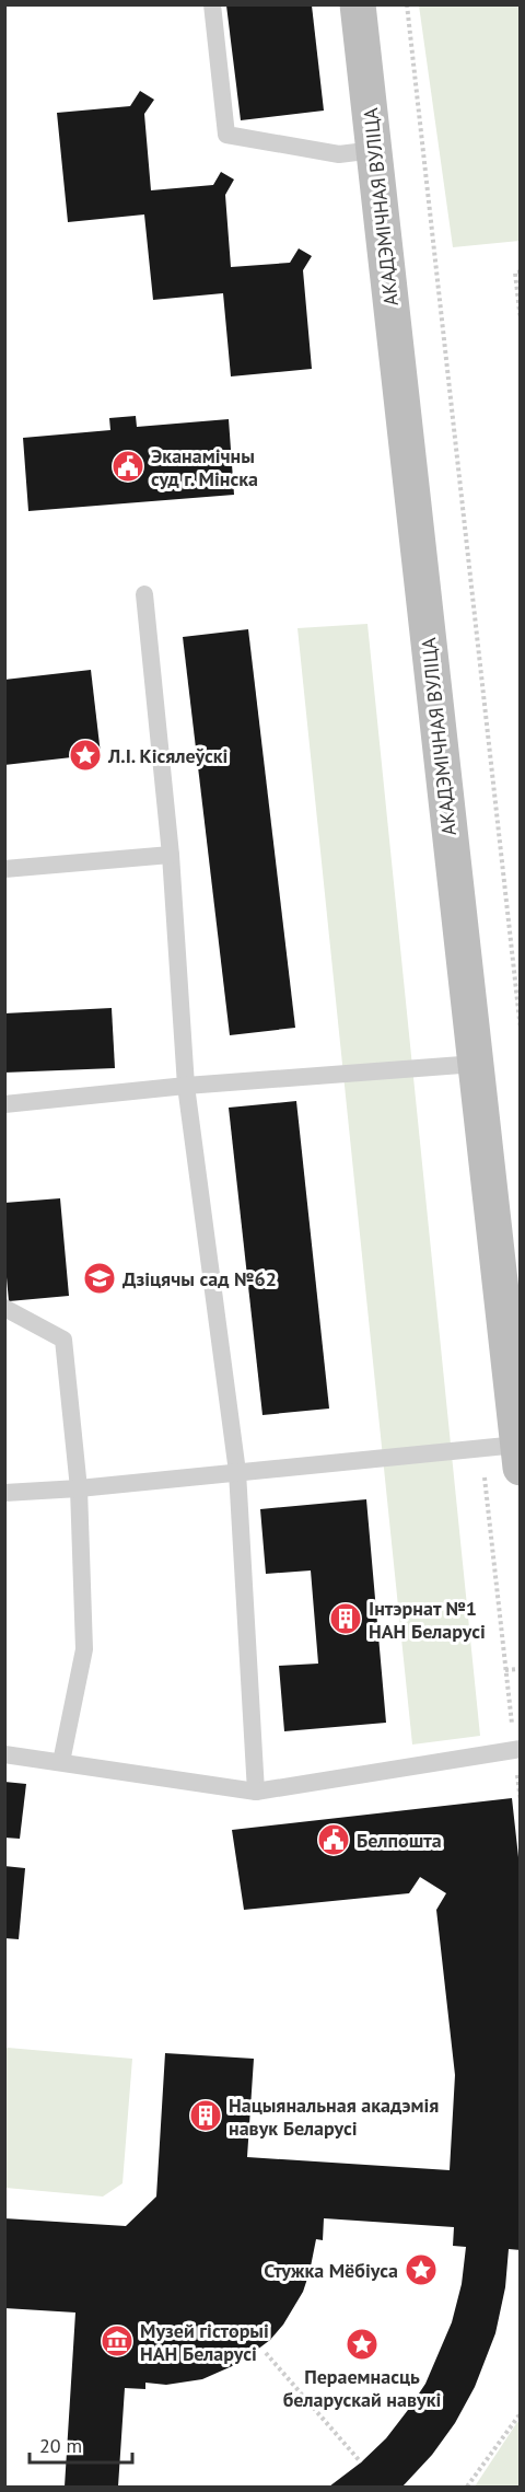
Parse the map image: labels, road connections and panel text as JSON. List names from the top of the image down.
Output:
{
  "streets": {
    "street": ["АКАДЭМІЧНАЯ ВУЛІЦА"]
  },
  "places": {
    "public building": ["Эканамічны суд г. Мінска", "Белпошта"],
    "place": ["Л.І. Кісялеўскі", "Стужка Мёбіуса", "Пераемнасць беларускай навукі"],
    "school or university": ["Дзіцячы сад №62"],
    "building": ["Інтэрнат №1 НАН Беларусі", "Нацыянальная акадэмія навук Беларусі"],
    "museum": ["Музей гісторыі НАН Беларусі"]
  },
  "scale_bar": "20 m"
}
